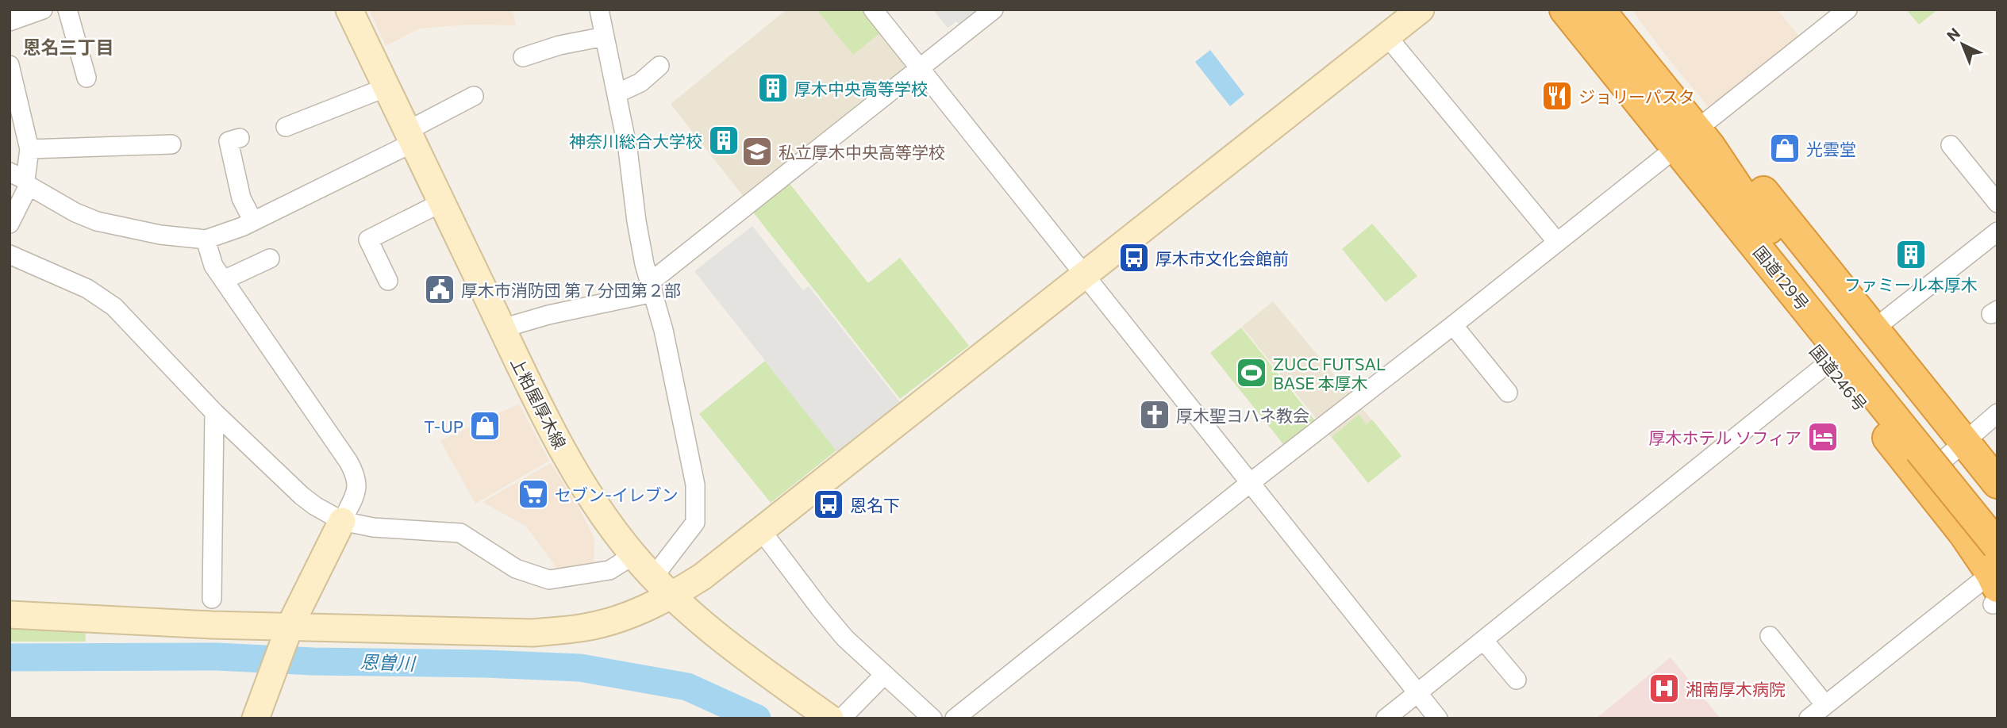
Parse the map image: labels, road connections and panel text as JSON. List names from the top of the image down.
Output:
{
  "streets": {
    "highway": ["国道129号", "国道246号"],
    "street": ["上粕屋厚木線"]
  },
  "crossings": [
    ["国道129号", "国道246号"]
  ],
  "districts": ["恩名三丁目"],
  "water": ["恩曽川"],
  "places": {
    "building": ["厚木中央高等学校", "神奈川総合大学校", "ファミール本厚木"],
    "restaurant": ["ジョリーパスタ"],
    "shop": ["光雲堂", "T-UP"],
    "school or university": ["私立厚木中央高等学校"],
    "bus stop": ["厚木市文化会館前", "恩名下"],
    "public building": ["厚木市消防団 第７分団第２部"],
    "sports": ["ZUCC FUTSAL BASE 本厚木"],
    "church": ["厚木聖ヨハネ教会"],
    "hotel": ["厚木ホテル ソフィア"],
    "supermarket": ["セブン-イレブン"],
    "hospital": ["湘南厚木病院"]
  },
  "north": "top left"
}
